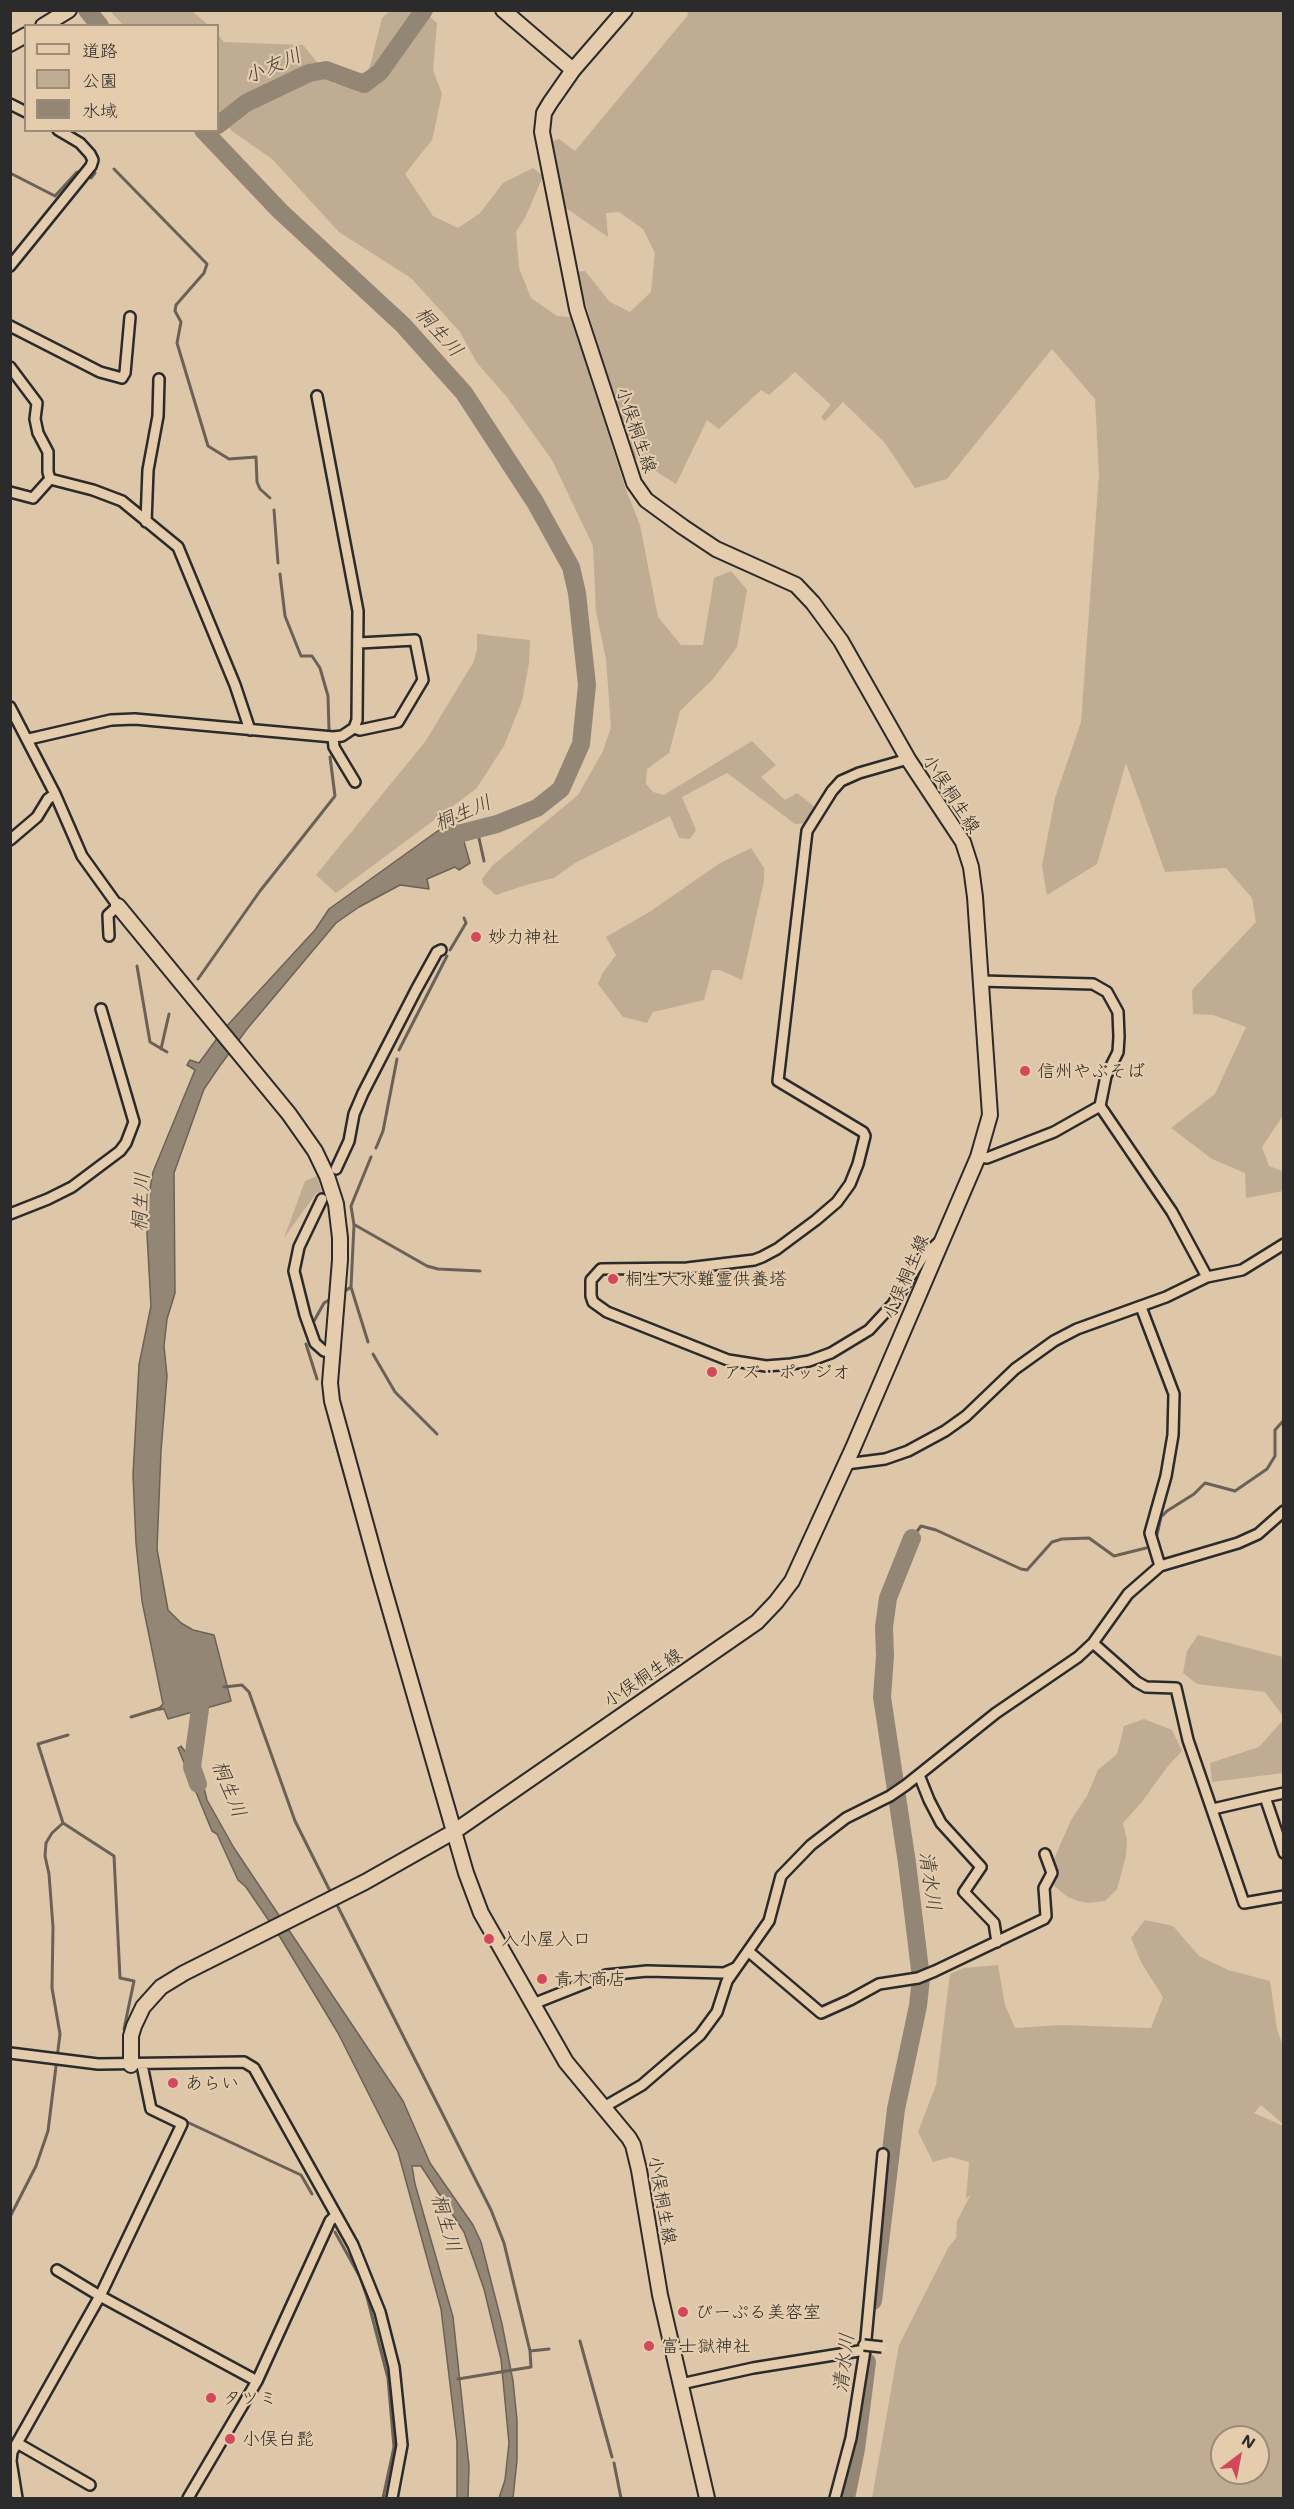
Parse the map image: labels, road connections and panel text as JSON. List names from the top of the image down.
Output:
{
  "streets": {
    "main road": ["小俣桐生線"]
  },
  "water": ["小友川", "桐生川", "清水川"],
  "places": [
    "妙力神社",
    "信州やぶそば",
    "桐生大水難霊供養塔",
    "アズ・ポッジオ",
    "入小屋入口",
    "青木商店",
    "あらい",
    "ぴーぷる美容室",
    "富士獄神社",
    "タツミ",
    "小俣白髭"
  ],
  "legend": ["道路", "公園", "水域"],
  "north": "top right"
}
